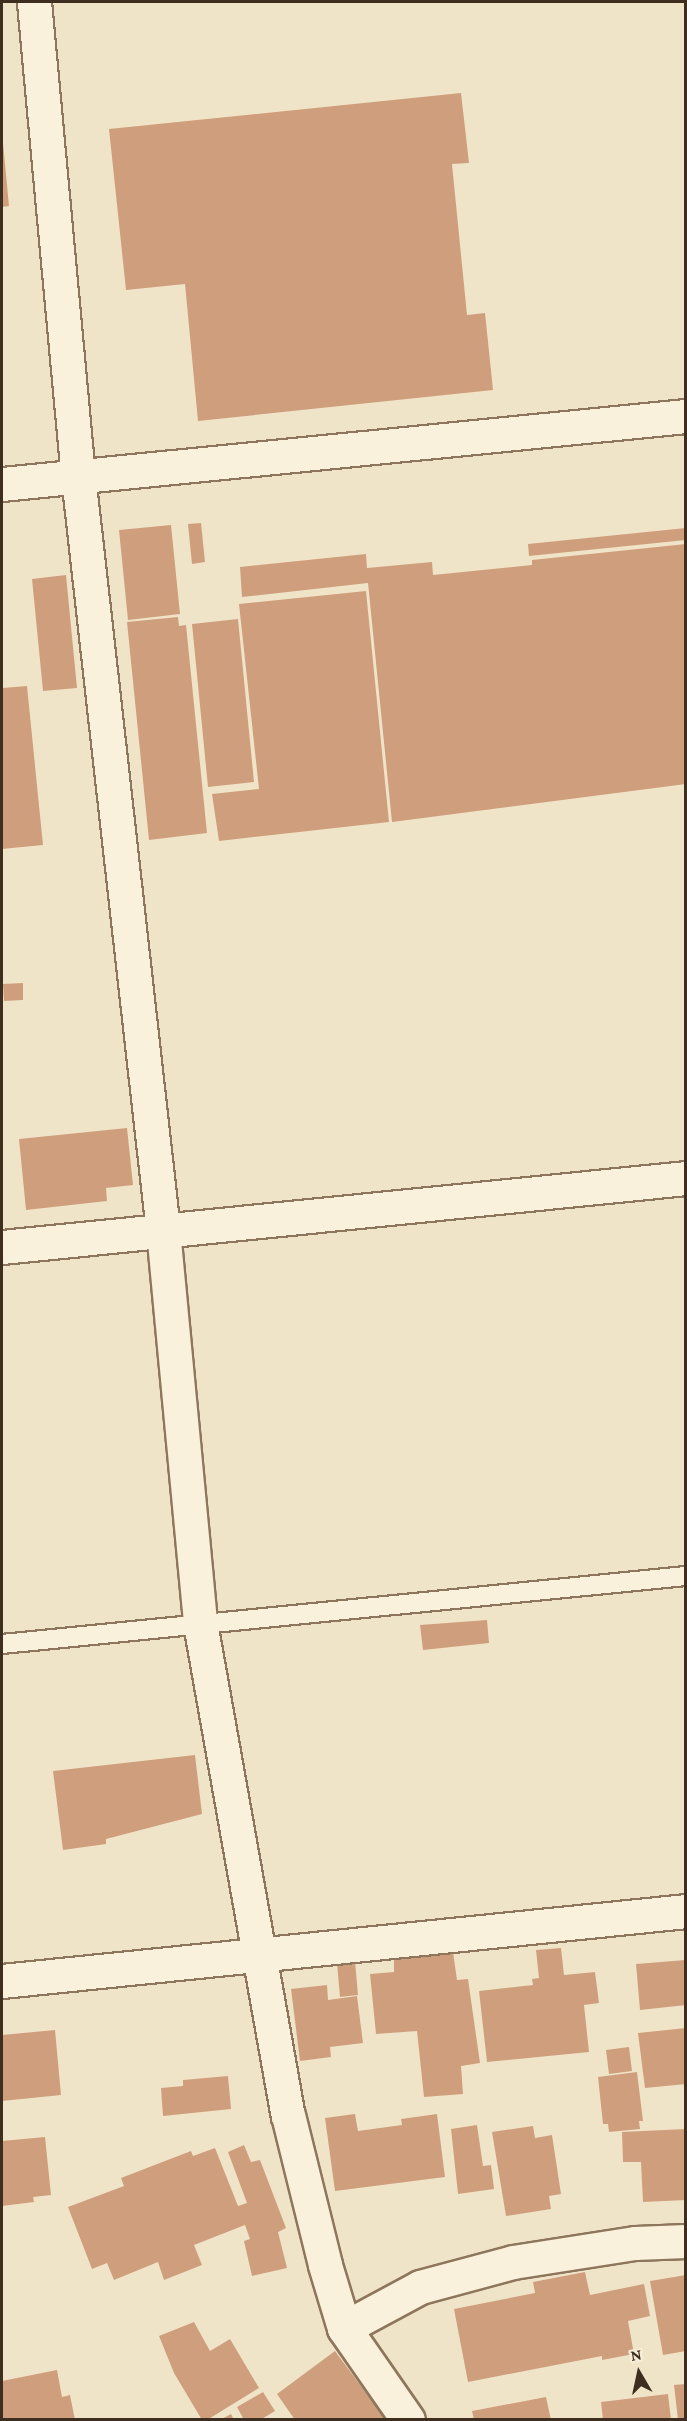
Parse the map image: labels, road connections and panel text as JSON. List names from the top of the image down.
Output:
{
  "north": "top"
}
